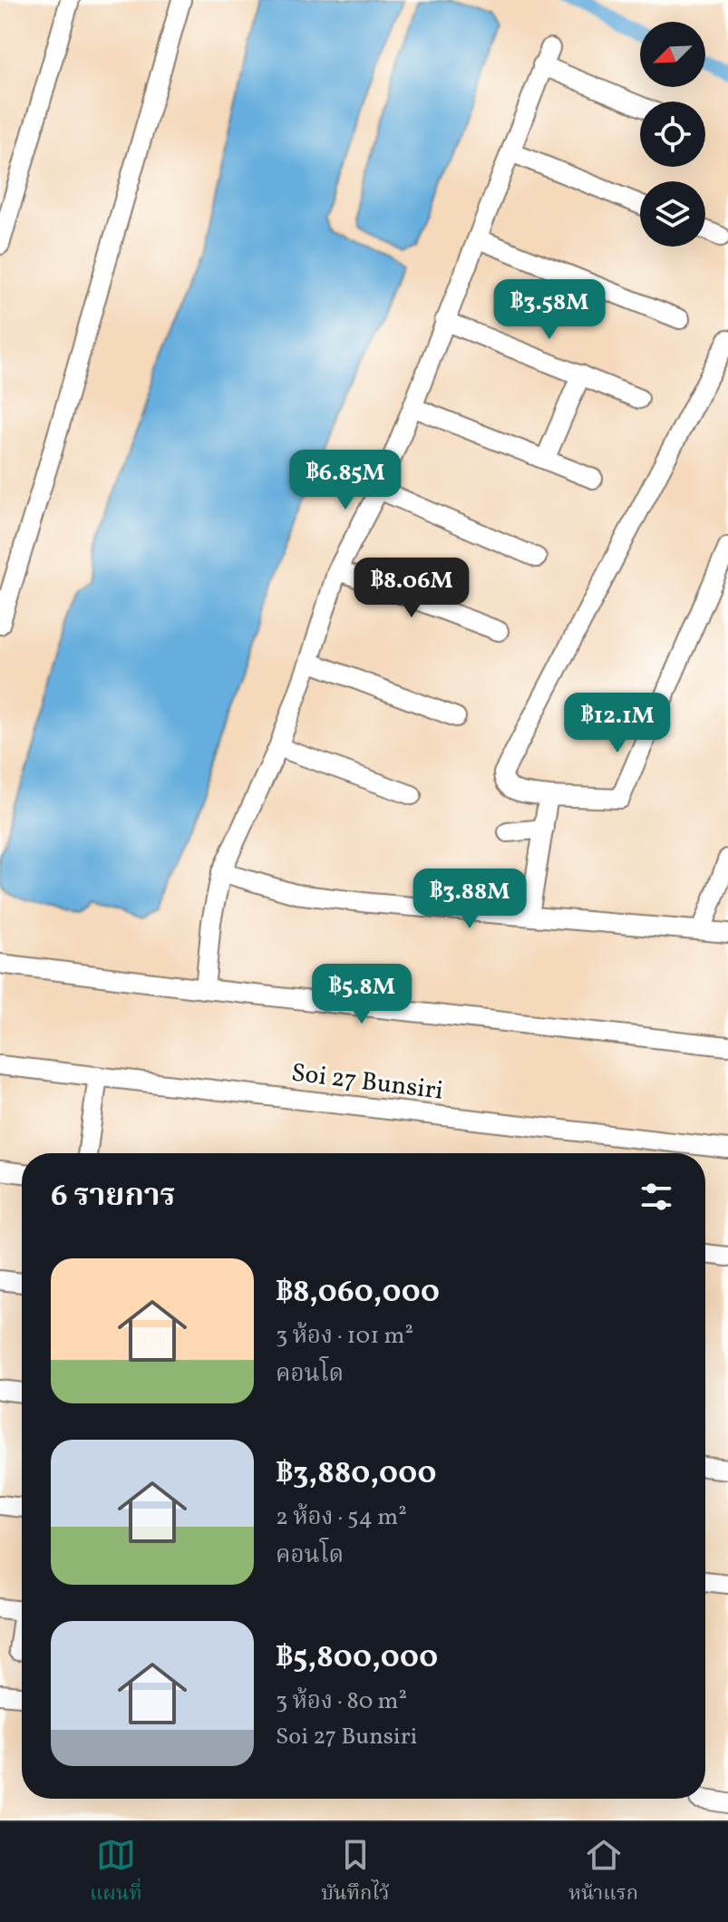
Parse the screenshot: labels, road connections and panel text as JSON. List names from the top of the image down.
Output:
{
  "streets": {
    "street": ["Soi 27 Bunsiri"]
  },
  "north": "bottom left",
  "page": {
    "price": [
      "฿3.58M",
      "฿6.85M",
      "฿8.06M",
      "฿12.1M",
      "฿3.88M",
      "฿5.8M"
    ],
    "heading": "6 รายการ",
    "list": [
      {
        "name": "฿8,060,000",
        "note": "3 ห้อง · 101 m² · คอนโด"
      },
      {
        "name": "฿3,880,000",
        "note": "2 ห้อง · 54 m² · คอนโด"
      },
      {
        "name": "฿5,800,000",
        "note": "3 ห้อง · 80 m² · Soi 27 Bunsiri"
      }
    ],
    "tabs": ["แผนที่", "บันทึกไว้", "หน้าแรก"]
  }
}
